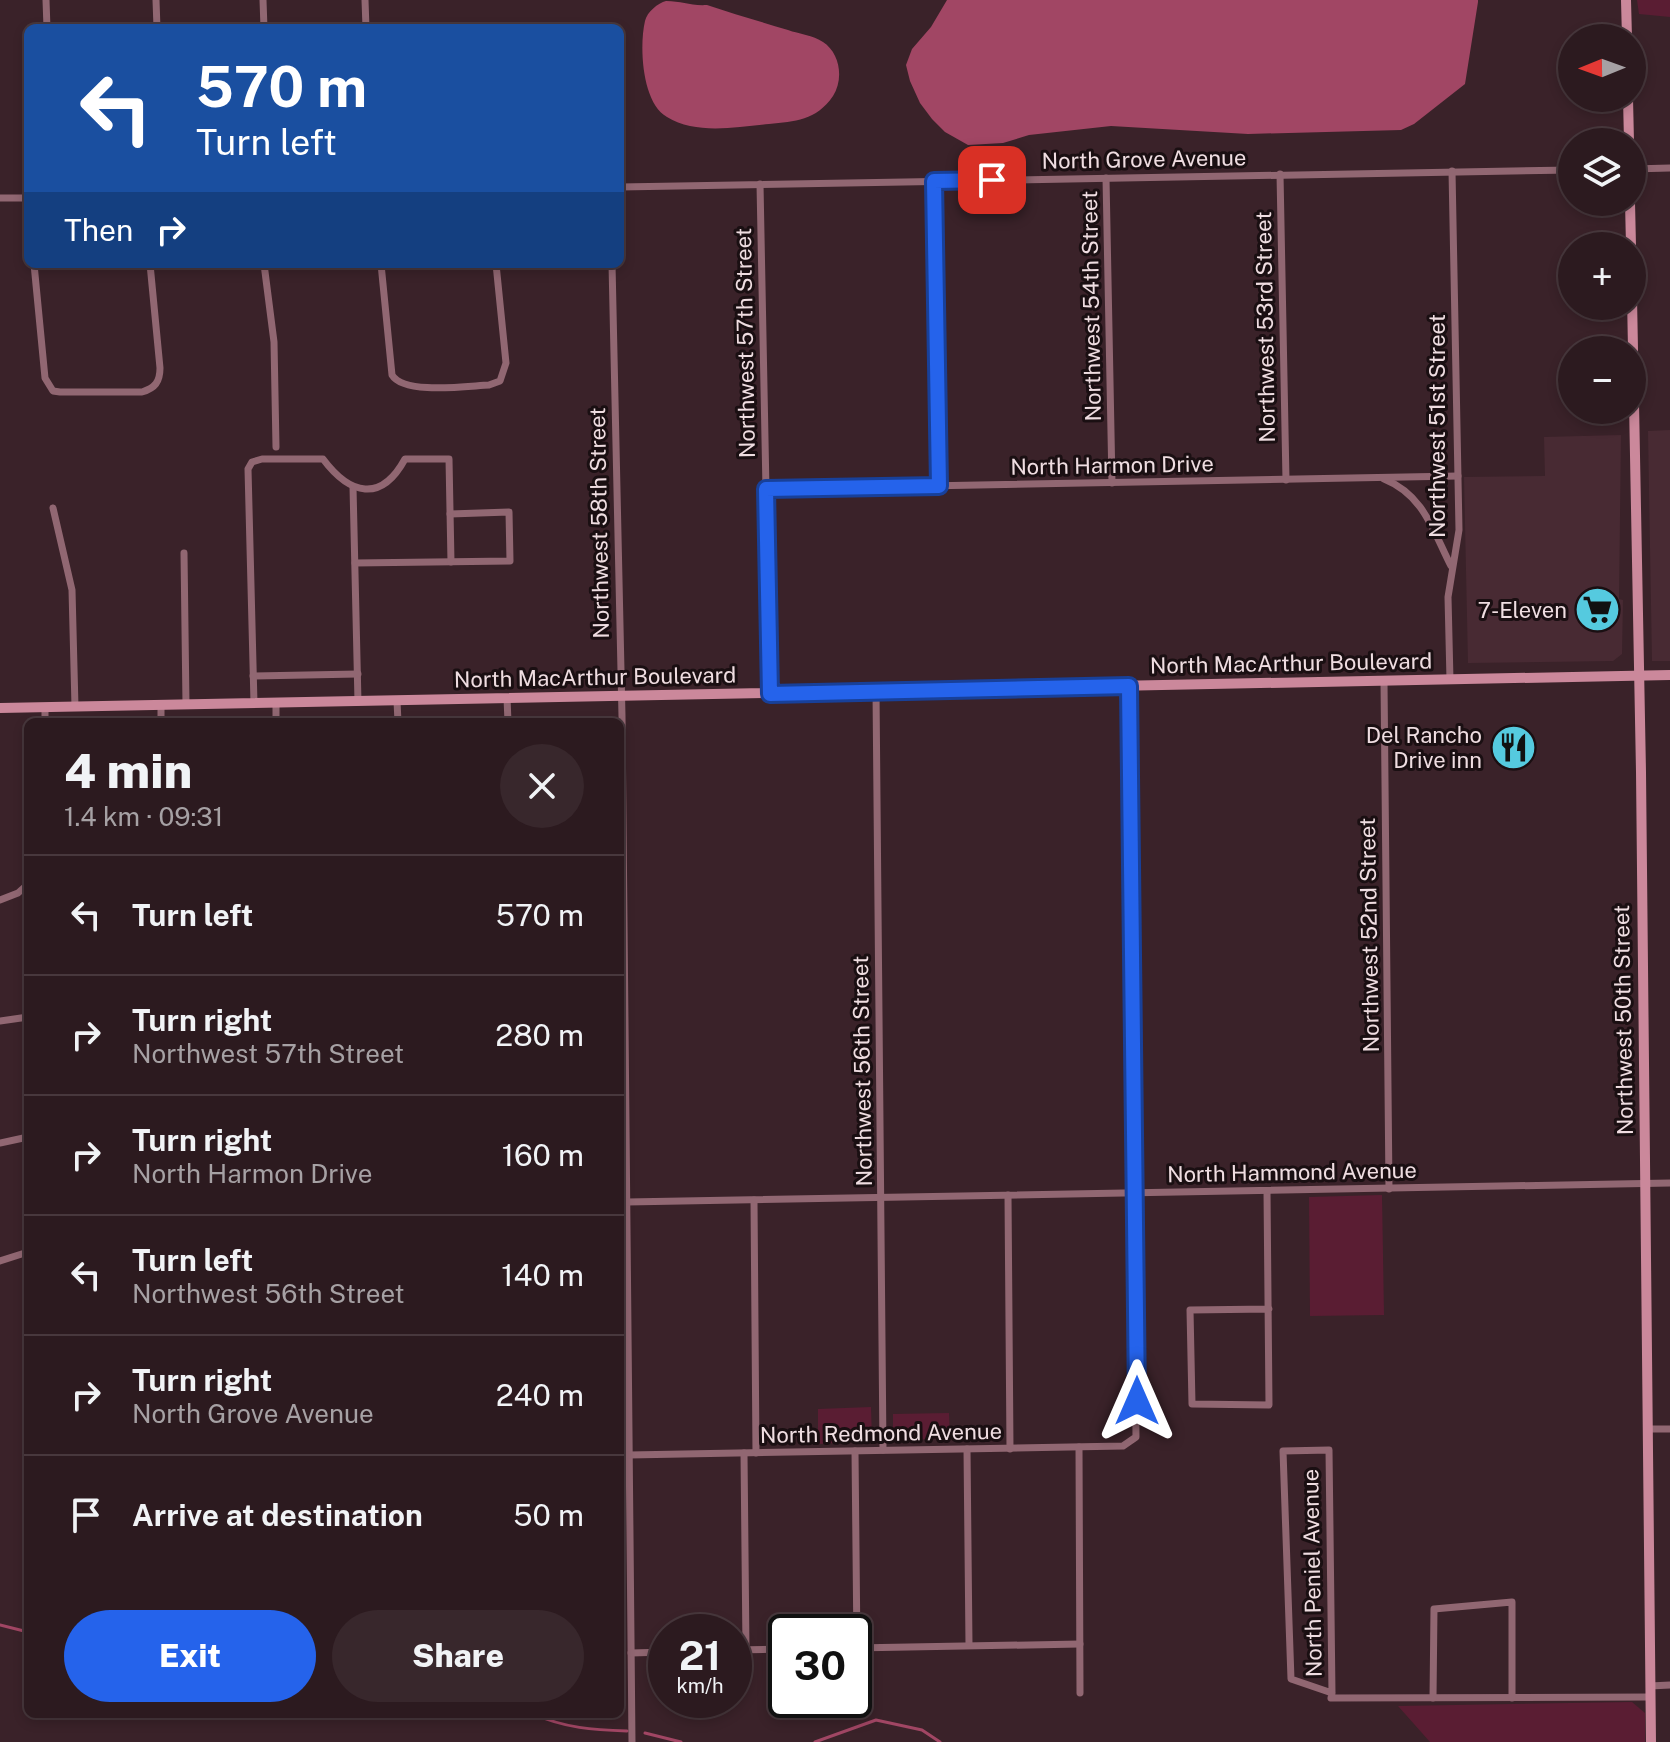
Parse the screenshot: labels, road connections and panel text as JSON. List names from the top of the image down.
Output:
{
  "streets": {
    "main road": ["North MacArthur Boulevard", "Northwest 50th Street"],
    "street": [
      "North Grove Avenue",
      "Northwest 54th Street",
      "Northwest 53rd Street",
      "Northwest 57th Street",
      "Northwest 51st Street",
      "North Harmon Drive",
      "Northwest 58th Street",
      "Northwest 52nd Street",
      "Northwest 56th Street",
      "North Hammond Avenue",
      "North Redmond Avenue",
      "North Peniel Avenue"
    ]
  },
  "crossings": [
    ["North Grove Avenue", "Northwest 54th Street"],
    ["North Grove Avenue", "Northwest 53rd Street"],
    ["North Grove Avenue", "Northwest 57th Street"],
    ["North Grove Avenue", "Northwest 51st Street"],
    ["Northwest 54th Street", "North Harmon Drive"],
    ["Northwest 53rd Street", "North Harmon Drive"],
    ["Northwest 57th Street", "North Harmon Drive"],
    ["Northwest 57th Street", "North MacArthur Boulevard"],
    ["Northwest 51st Street", "North Harmon Drive"],
    ["Northwest 51st Street", "North MacArthur Boulevard"],
    ["Northwest 58th Street", "North MacArthur Boulevard"],
    ["Northwest 58th Street", "North Hammond Avenue"],
    ["Northwest 58th Street", "North Redmond Avenue"],
    ["North MacArthur Boulevard", "Northwest 52nd Street"],
    ["North MacArthur Boulevard", "Northwest 50th Street"],
    ["North MacArthur Boulevard", "Northwest 56th Street"],
    ["Northwest 52nd Street", "North Hammond Avenue"],
    ["Northwest 50th Street", "North Hammond Avenue"],
    ["Northwest 50th Street", "North Peniel Avenue"],
    ["Northwest 56th Street", "North Hammond Avenue"],
    ["Northwest 56th Street", "North Redmond Avenue"],
    ["North Hammond Avenue", "North Redmond Avenue"]
  ],
  "places": {
    "supermarket": ["7-Eleven"],
    "restaurant": ["Del Rancho Drive inn"]
  },
  "north": "left",
  "page": {
    "map_buttons": ["+", "−"],
    "turn": ["570 m", "Turn left"],
    "then": "Then",
    "heading": ["4 min", "1.4 km · 09:31"],
    "list": [
      {
        "name": "Turn left",
        "value": "570 m"
      },
      {
        "name": "Turn right",
        "note": "Northwest 57th Street",
        "value": "280 m"
      },
      {
        "name": "Turn right",
        "note": "North Harmon Drive",
        "value": "160 m"
      },
      {
        "name": "Turn left",
        "note": "Northwest 56th Street",
        "value": "140 m"
      },
      {
        "name": "Turn right",
        "note": "North Grove Avenue",
        "value": "240 m"
      },
      {
        "name": "Arrive at destination",
        "value": "50 m"
      }
    ],
    "buttons": ["Exit", "Share"],
    "speed": "21 km/h",
    "limit": "30"
  }
}
